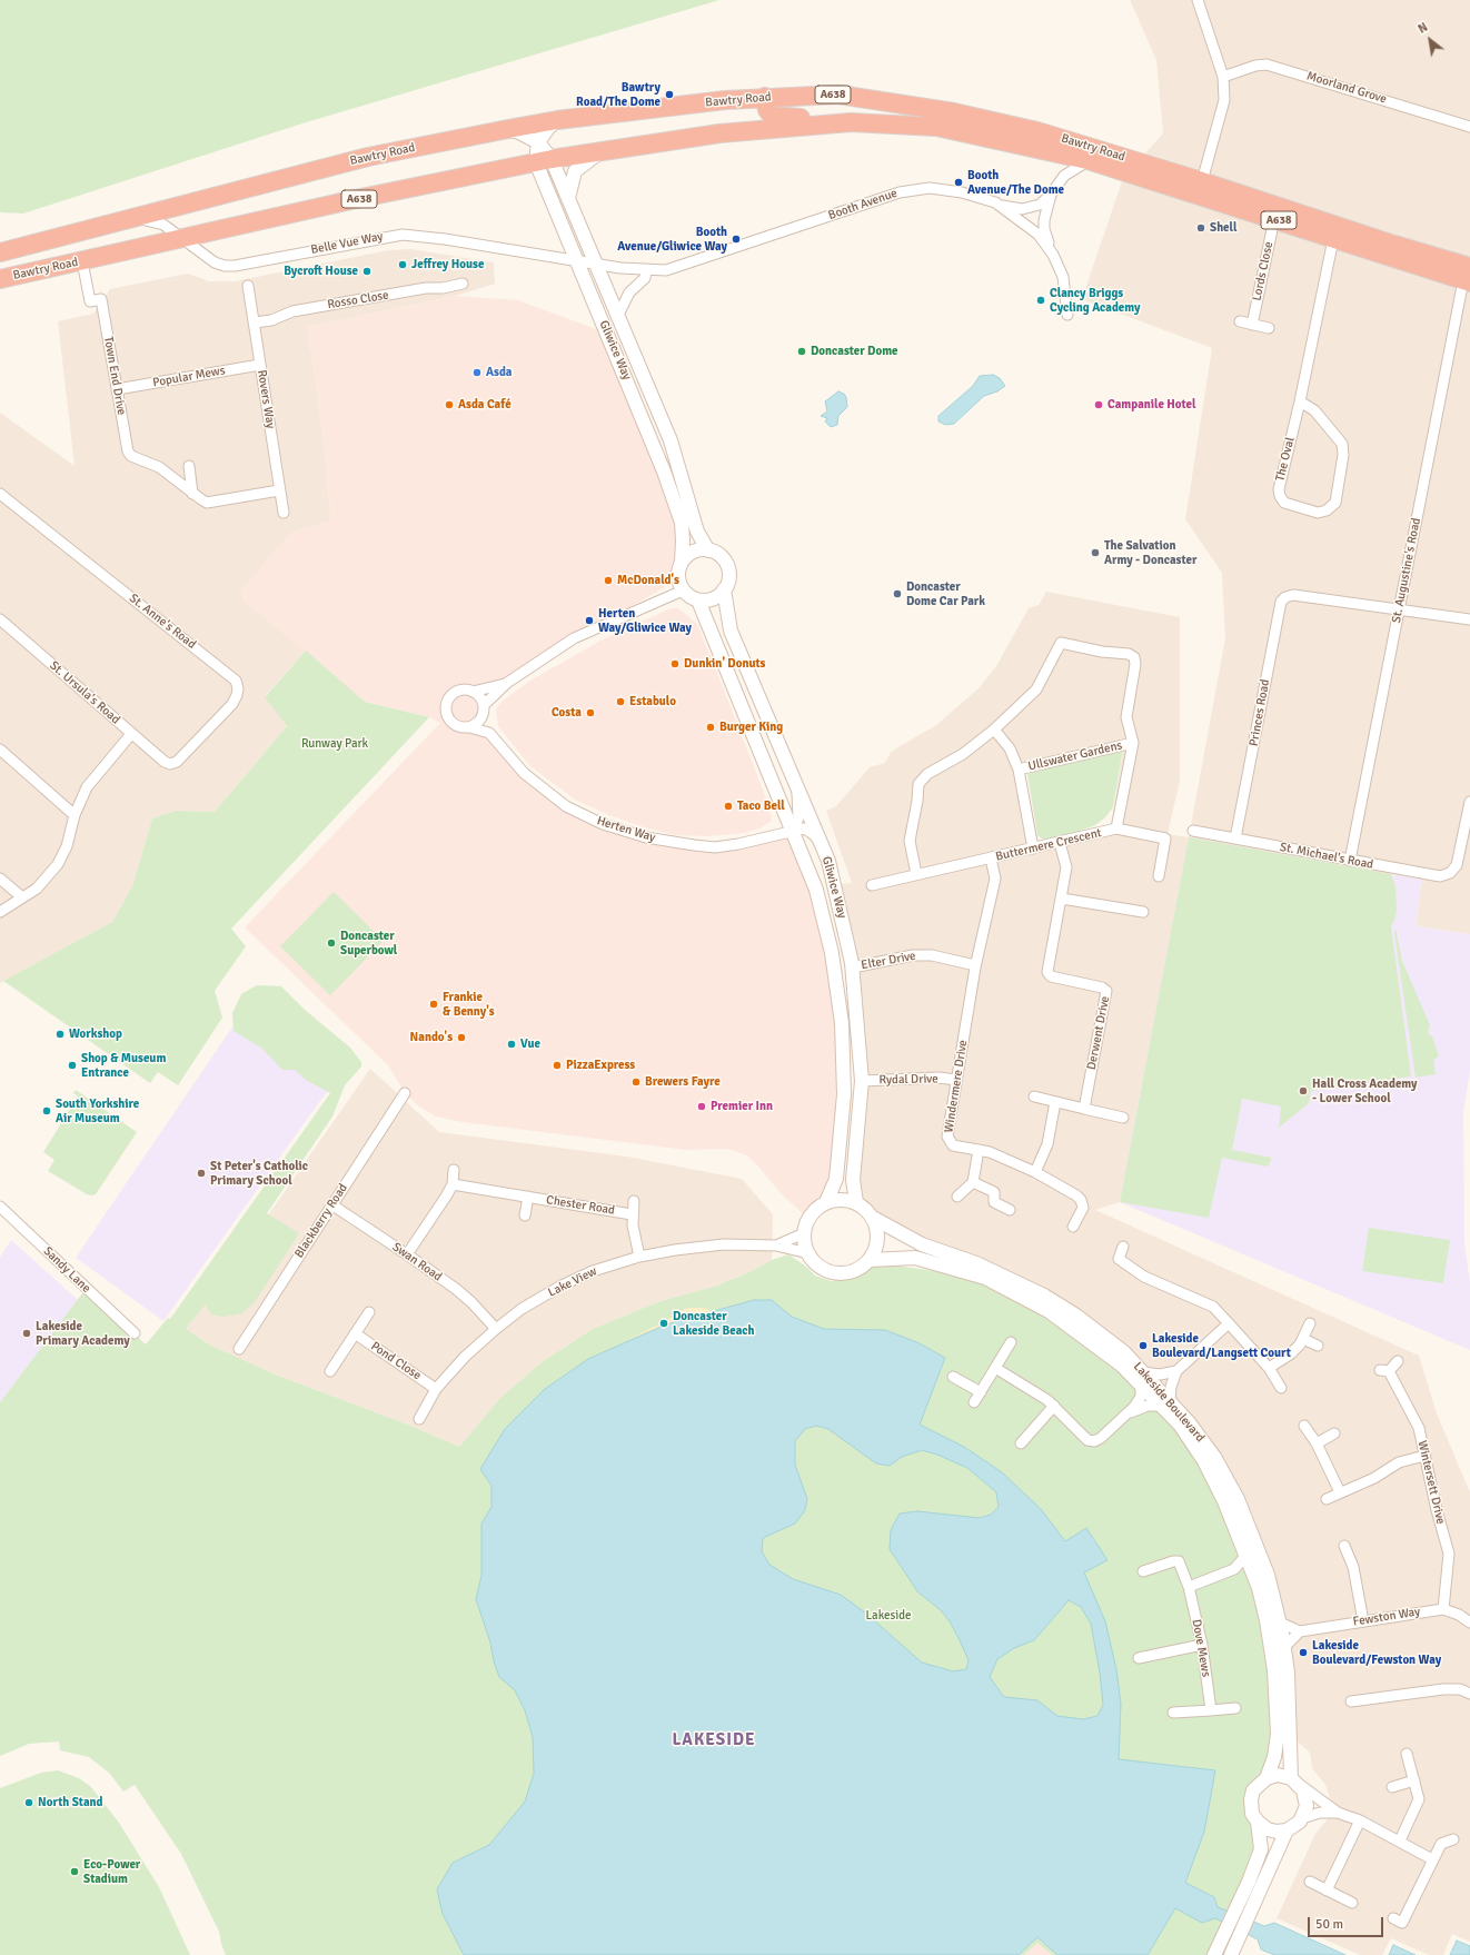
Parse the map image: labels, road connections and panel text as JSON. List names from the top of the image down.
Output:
{
  "streets": {
    "highway": ["A638", "Bawtry Road"],
    "street": [
      "Moorland Grove",
      "Booth Avenue",
      "Belle Vue Way",
      "Lords Close",
      "Rosso Close",
      "Gliwice Way",
      "Town End Drive",
      "Popular Mews",
      "Rovers Way",
      "The Oval",
      "St. Augustine's Road",
      "St. Anne's Road",
      "St. Ursula's Road",
      "Princes Road",
      "Ullswater Gardens",
      "Herten Way",
      "Buttermere Crescent",
      "St. Michael's Road",
      "Elter Drive",
      "Derwent Drive",
      "Rydal Drive",
      "Windermere Drive",
      "Chester Road",
      "Blackberry Road",
      "Swan Road",
      "Sandy Lane",
      "Lake View",
      "Pond Close",
      "Lakeside Boulevard",
      "Wintersett Drive",
      "Fewston Way",
      "Dove Mews"
    ]
  },
  "crossings": [
    ["Bawtry Road", "Belle Vue Way"],
    ["Bawtry Road", "Lords Close"],
    ["Bawtry Road", "Gliwice Way"],
    ["Bawtry Road", "Town End Drive"],
    ["Bawtry Road", "The Oval"],
    ["Bawtry Road", "St. Augustine's Road"],
    ["Booth Avenue", "Belle Vue Way"],
    ["Booth Avenue", "Gliwice Way"],
    ["Belle Vue Way", "Gliwice Way"],
    ["Rosso Close", "Rovers Way"],
    ["Gliwice Way", "Herten Way"],
    ["Gliwice Way", "Elter Drive"],
    ["Gliwice Way", "Rydal Drive"],
    ["Gliwice Way", "Lake View"],
    ["Gliwice Way", "Lakeside Boulevard"],
    ["Town End Drive", "Popular Mews"],
    ["Town End Drive", "Rovers Way"],
    ["Popular Mews", "Rovers Way"],
    ["St. Augustine's Road", "Princes Road"],
    ["St. Augustine's Road", "St. Michael's Road"],
    ["St. Anne's Road", "St. Ursula's Road"],
    ["Princes Road", "St. Michael's Road"],
    ["Ullswater Gardens", "Buttermere Crescent"],
    ["Buttermere Crescent", "Derwent Drive"],
    ["Buttermere Crescent", "Windermere Drive"],
    ["Elter Drive", "Windermere Drive"],
    ["Rydal Drive", "Windermere Drive"],
    ["Chester Road", "Lake View"],
    ["Blackberry Road", "Swan Road"],
    ["Swan Road", "Lake View"],
    ["Lake View", "Pond Close"],
    ["Lake View", "Lakeside Boulevard"],
    ["Wintersett Drive", "Fewston Way"]
  ],
  "districts": ["LAKESIDE"],
  "parks": ["Runway Park", "Lakeside"],
  "places": [
    "Bawtry Road/The Dome",
    "Booth Avenue/The Dome",
    "Shell",
    "Booth Avenue/Gliwice Way",
    "Jeffrey House",
    "Bycroft House",
    "Clancy Briggs Cycling Academy",
    "Doncaster Dome",
    "Asda",
    "Asda Café",
    "Campanile Hotel",
    "The Salvation Army - Doncaster",
    "McDonald's",
    "Doncaster Dome Car Park",
    "Herten Way/Gliwice Way",
    "Dunkin' Donuts",
    "Estabulo",
    "Costa",
    "Burger King",
    "Taco Bell",
    "Doncaster Superbowl",
    "Frankie & Benny's",
    "Workshop",
    "Nando's",
    "Vue",
    "Shop & Museum Entrance",
    "PizzaExpress",
    "Brewers Fayre",
    "Hall Cross Academy - Lower School",
    "Premier Inn",
    "South Yorkshire Air Museum",
    "St Peter's Catholic Primary School",
    "Doncaster Lakeside Beach",
    "Lakeside Primary Academy",
    "Lakeside Boulevard/Langsett Court",
    "Lakeside Boulevard/Fewston Way",
    "North Stand",
    "Eco-Power Stadium"
  ],
  "scale_bar": "50 m",
  "north": "top left"
}
